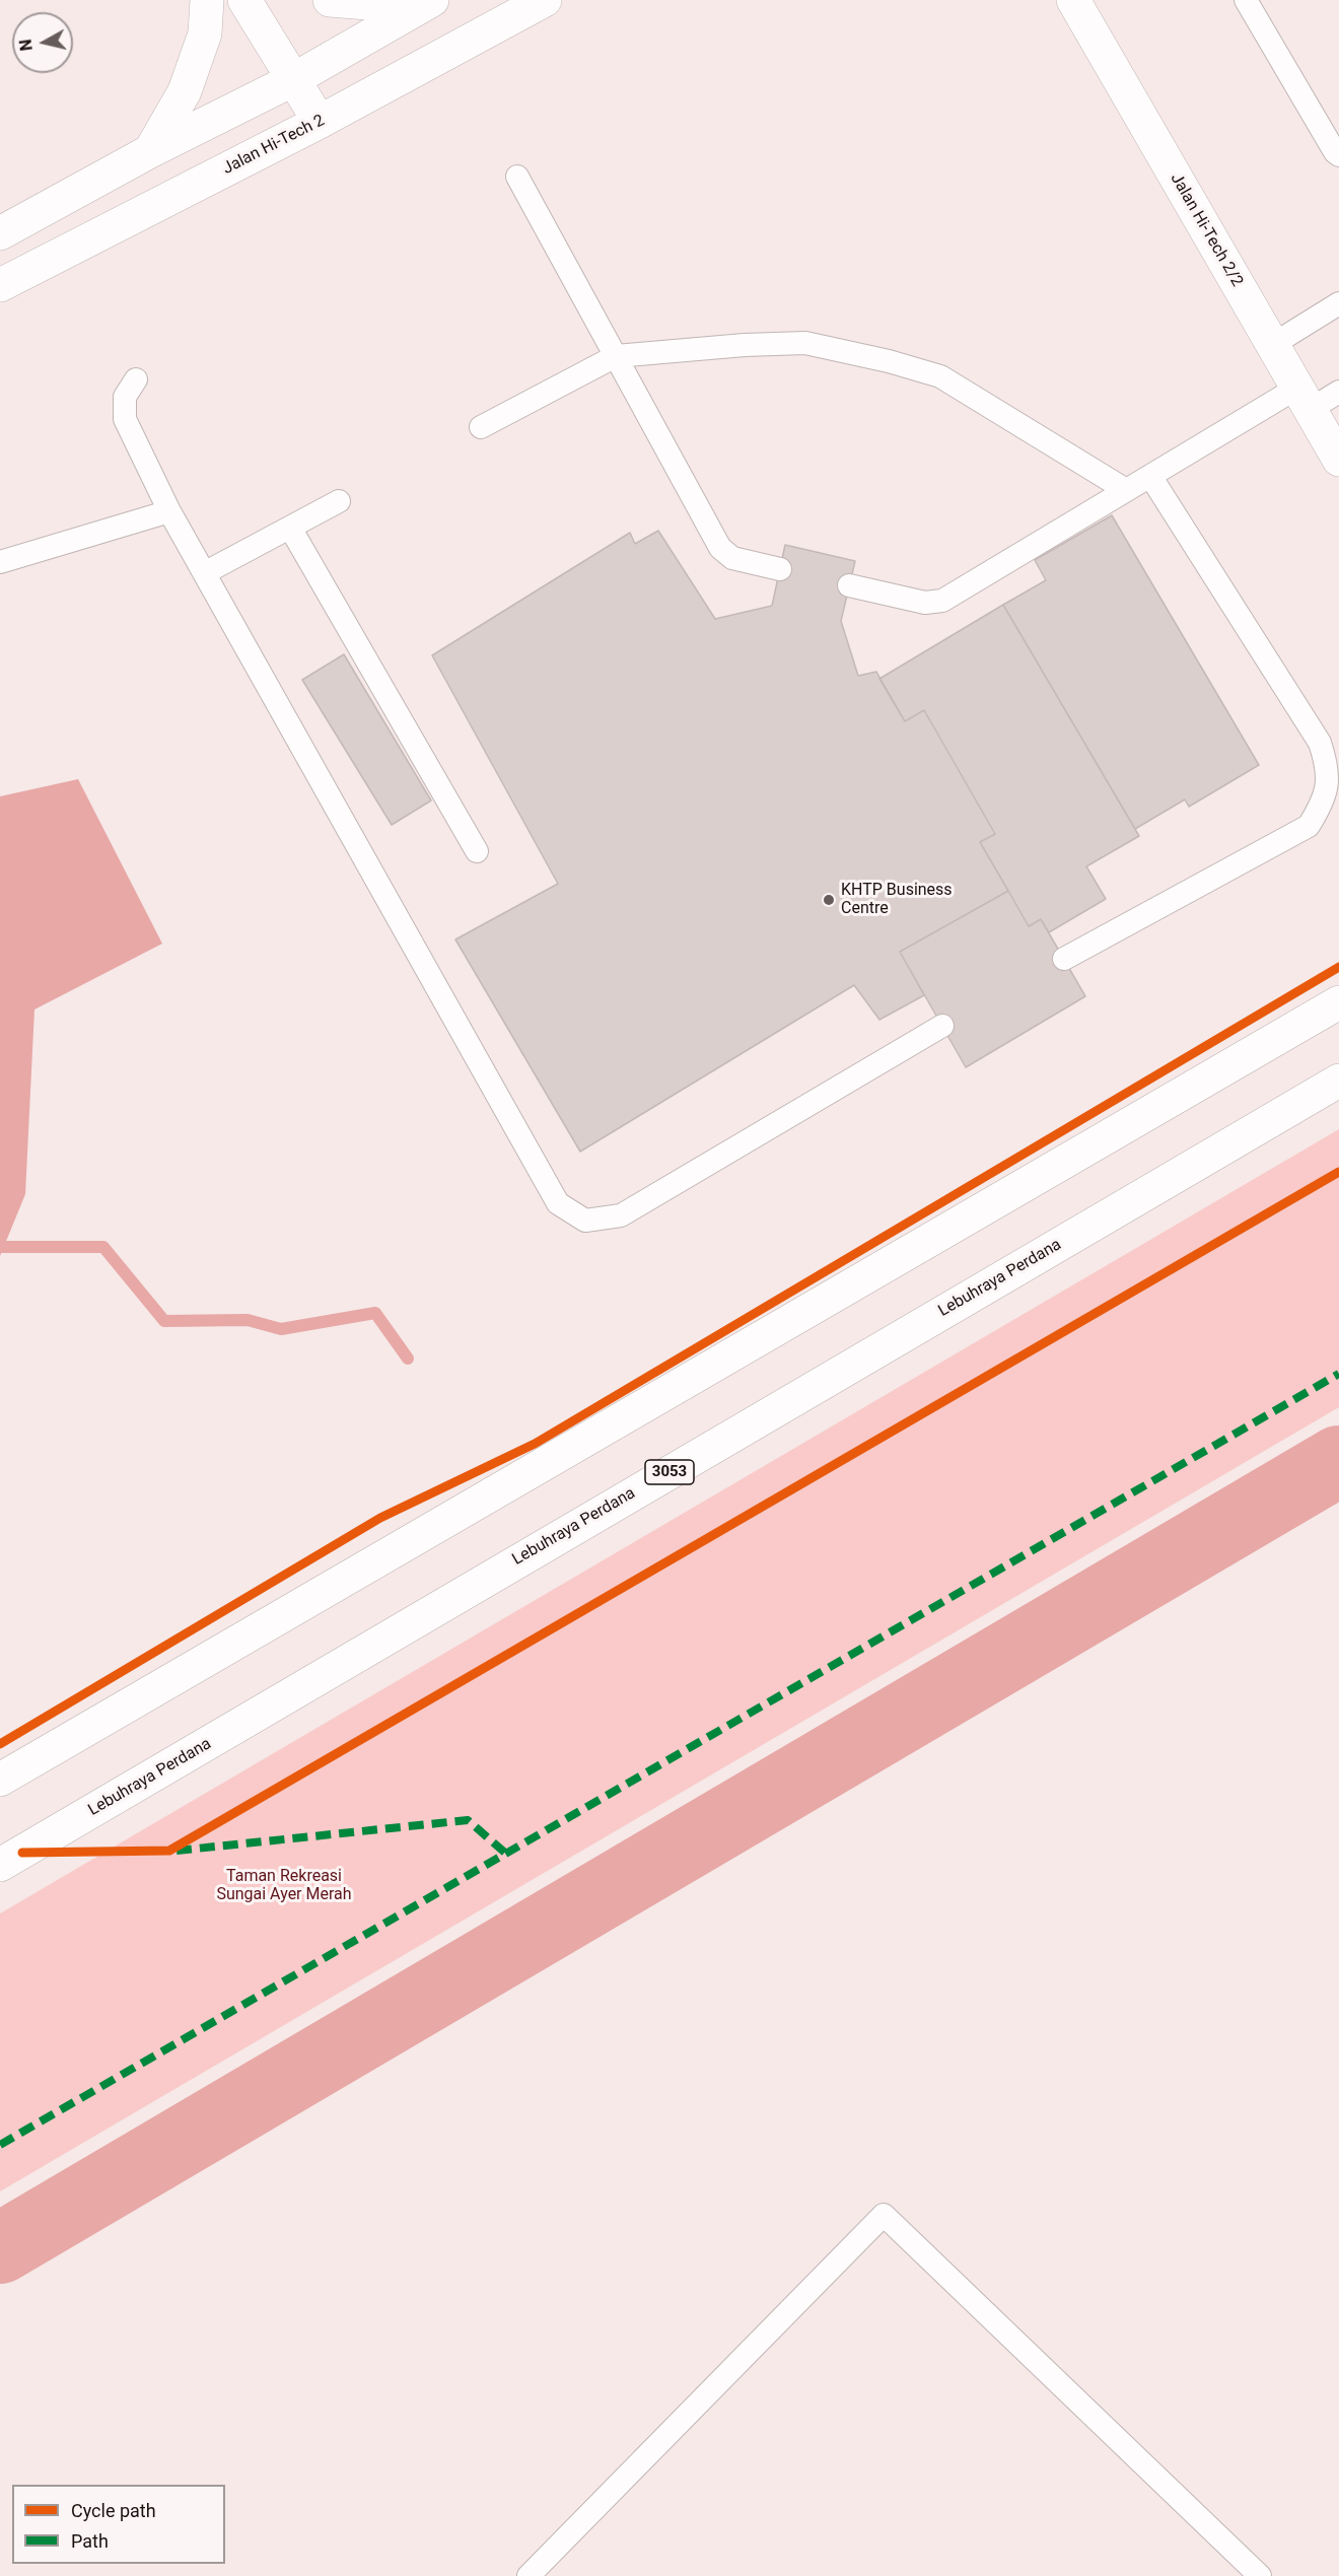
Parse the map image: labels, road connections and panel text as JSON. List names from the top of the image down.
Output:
{
  "streets": {
    "main road": [
      "Jalan Hi-Tech 2",
      "Jalan Hi-Tech 2/2",
      "Lebuhraya Perdana",
      "3053"
    ]
  },
  "parks": ["Taman Rekreasi Sungai Ayer Merah"],
  "places": ["KHTP Business Centre"],
  "legend": ["Cycle path", "Path"],
  "north": "left"
}
